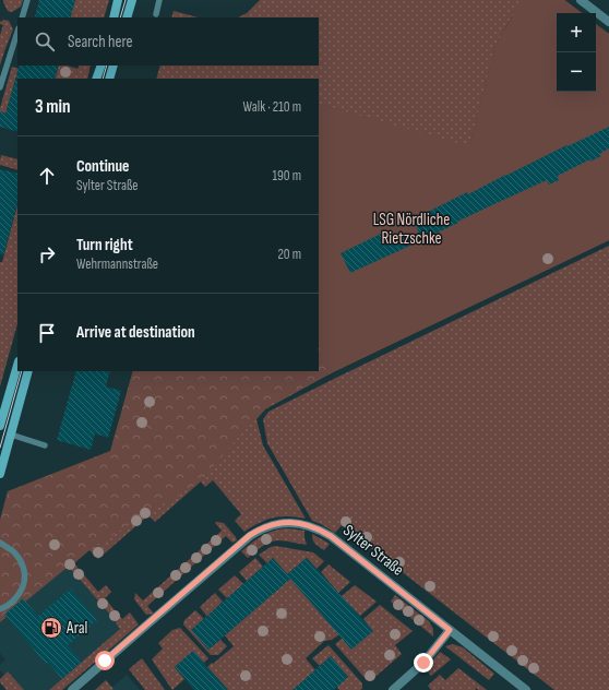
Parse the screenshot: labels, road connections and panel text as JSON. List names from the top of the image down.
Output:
{
  "streets": {
    "street": ["Sylter Straße"]
  },
  "parks": ["LSG Nördliche Rietzschke"],
  "places": {
    "fuel station": ["Aral"]
  },
  "page": {
    "map_buttons": ["+", "−"],
    "search": "Search here",
    "heading": ["3 min", "Walk · 210 m"],
    "list": [
      ["Continue", "Sylter Straße", "190 m"],
      ["Turn right", "Wehrmannstraße", "20 m"],
      "Arrive at destination"
    ]
  }
}
